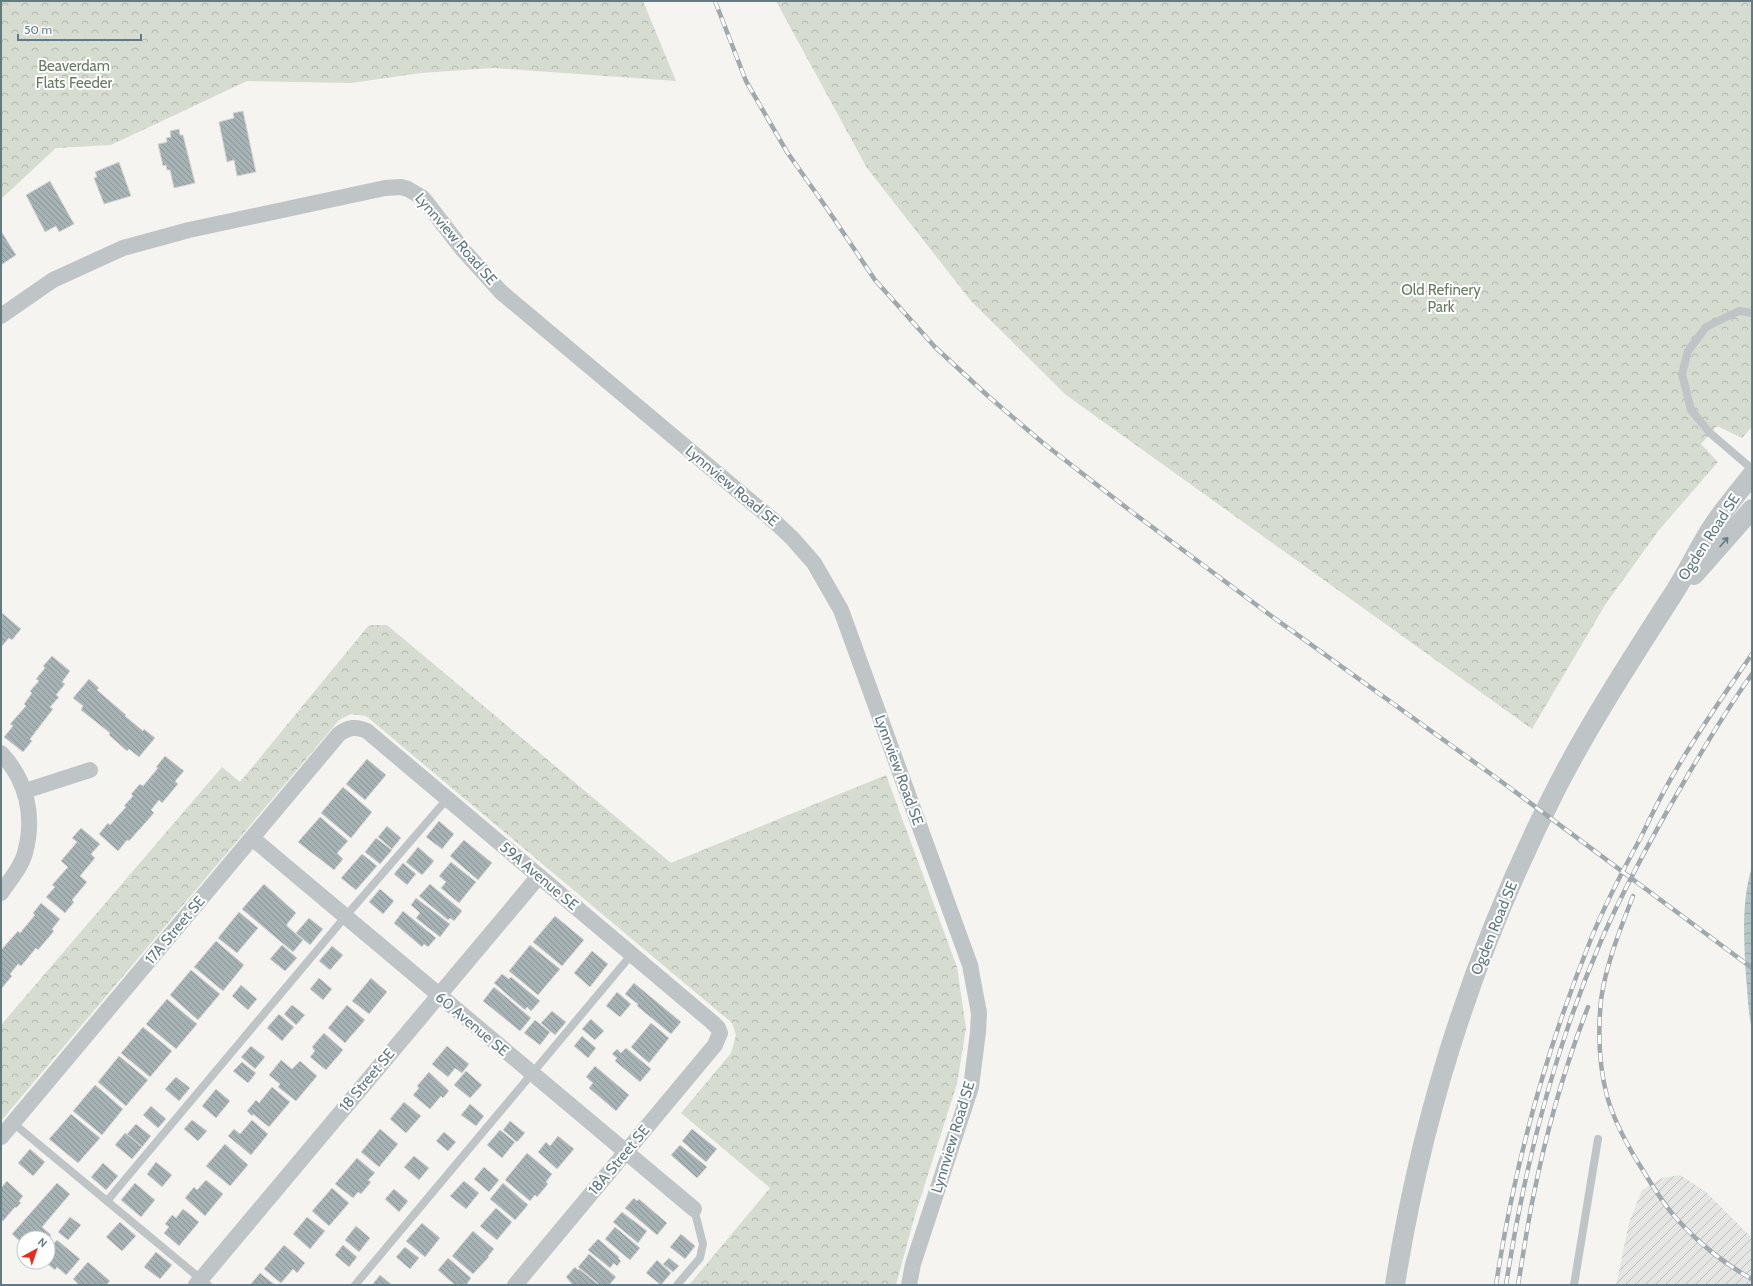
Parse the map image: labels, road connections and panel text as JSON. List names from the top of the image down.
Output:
{
  "streets": {
    "street": [
      "Lynnview Road SE",
      "Ogden Road SE",
      "59A Avenue SE",
      "17A Street SE",
      "60 Avenue SE",
      "18 Street SE",
      "18A Street SE"
    ]
  },
  "crossings": [
    ["59A Avenue SE", "17A Street SE"],
    ["59A Avenue SE", "18 Street SE"],
    ["59A Avenue SE", "18A Street SE"],
    ["17A Street SE", "60 Avenue SE"],
    ["60 Avenue SE", "18 Street SE"],
    ["60 Avenue SE", "18A Street SE"]
  ],
  "parks": ["Beaverdam Flats Feeder", "Old Refinery Park"],
  "scale_bar": "50 m",
  "north": "top right"
}
